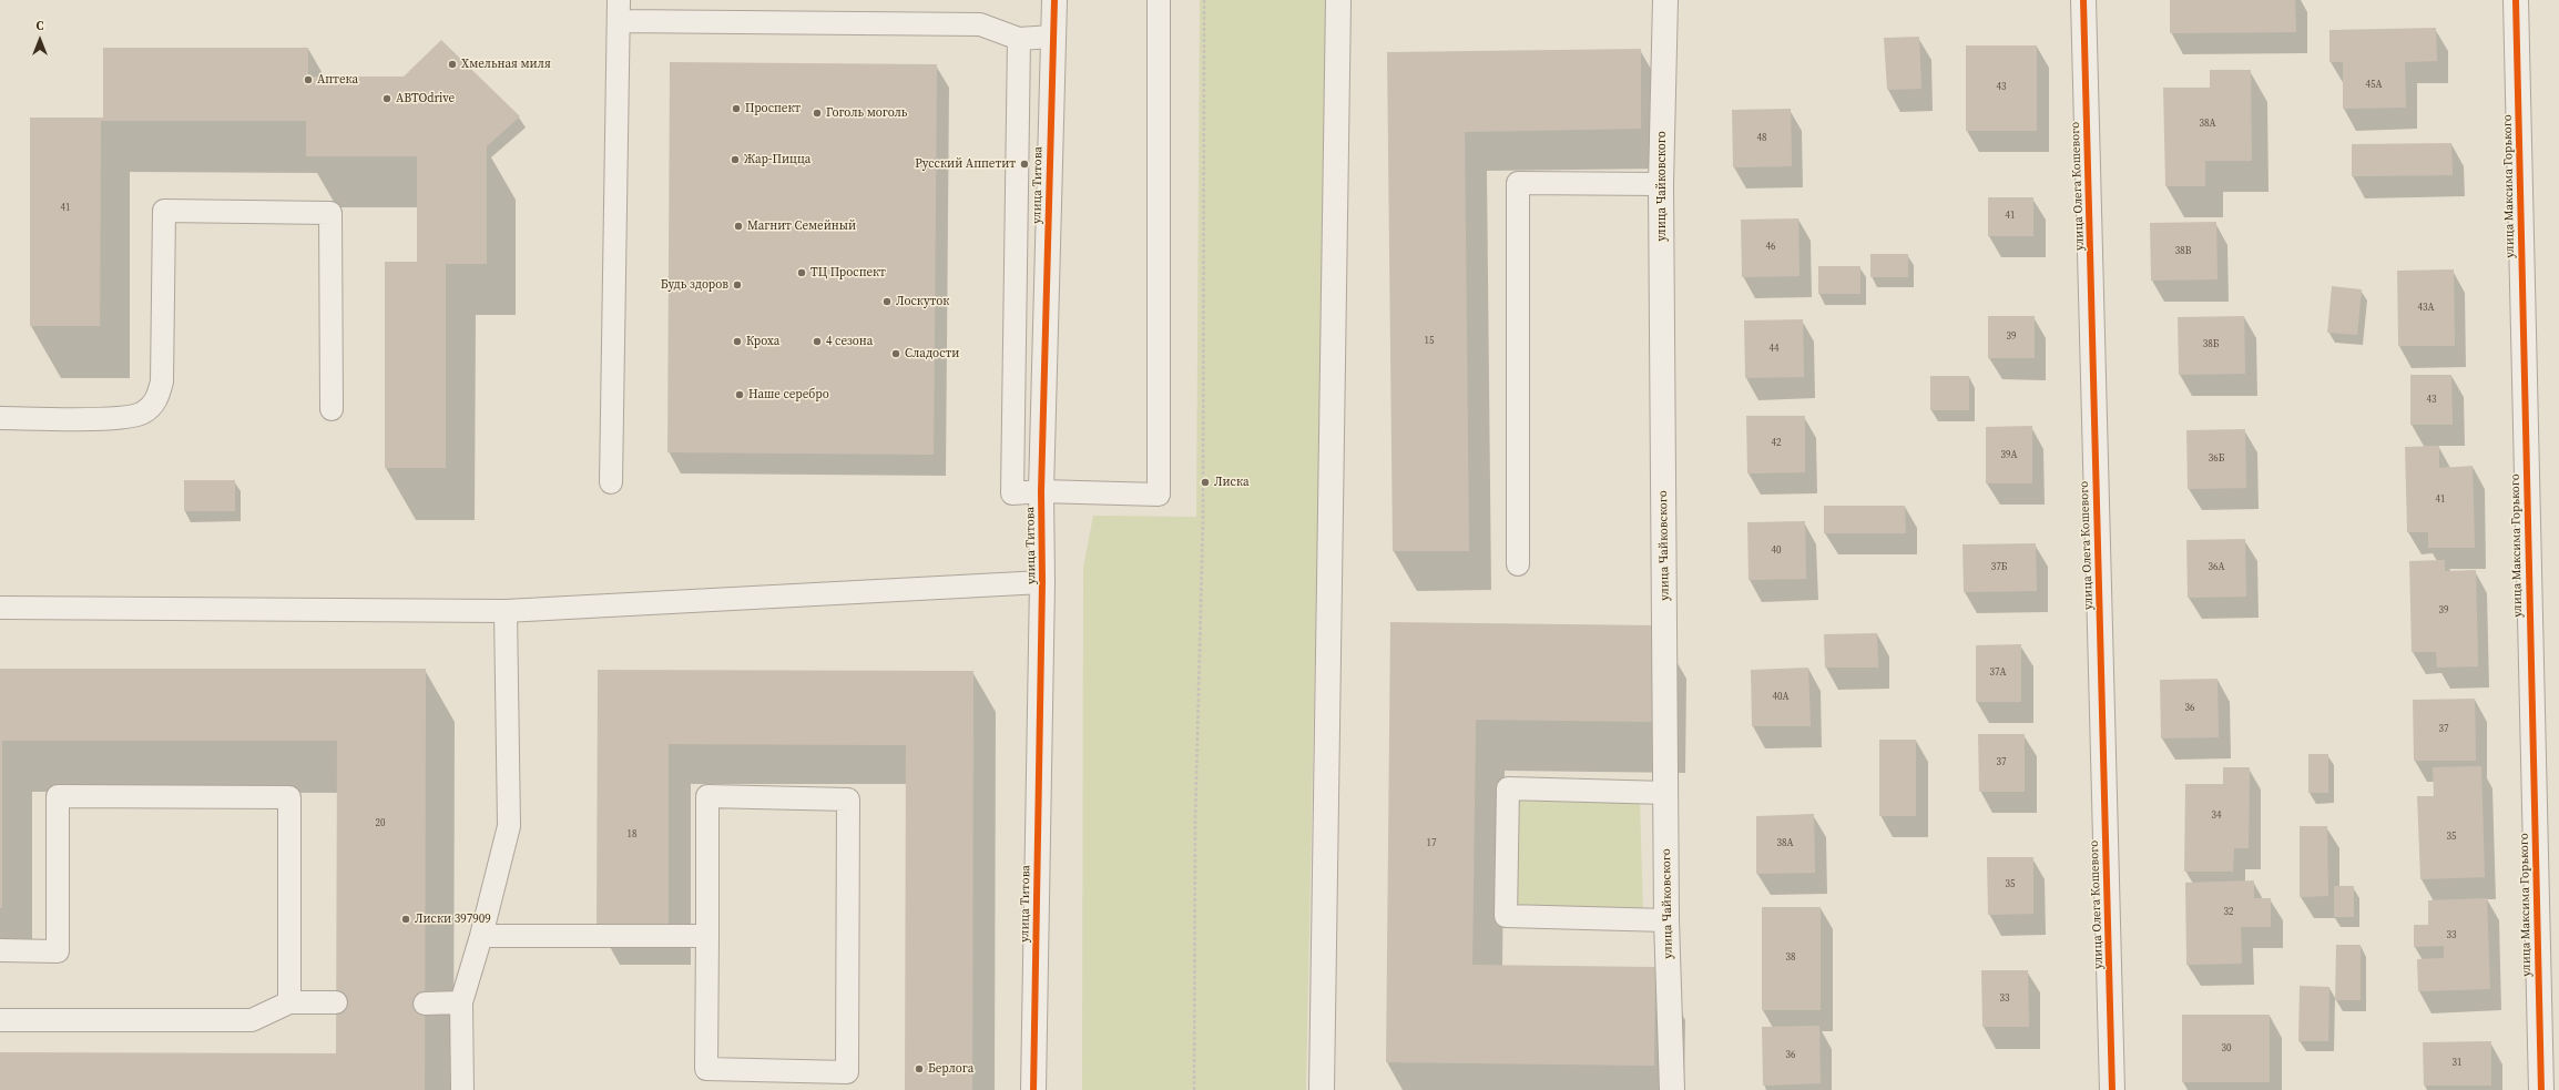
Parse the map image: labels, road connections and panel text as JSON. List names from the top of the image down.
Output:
{
  "streets": {
    "street": [
      "улица Титова",
      "улица Чайковского",
      "улица Олега Кошевого",
      "улица Максима Горького"
    ]
  },
  "places": [
    "Хмельная миля",
    "Аптека",
    "АВТОdrive",
    "Проспект",
    "Гоголь моголь",
    "Жар-Пицца",
    "Русский Аппетит",
    "Магнит Семейный",
    "ТЦ Проспект",
    "Будь здоров",
    "Лоскуток",
    "Кроха",
    "4 сезона",
    "Сладости",
    "Наше серебро",
    "Лиска",
    "Лиски 397909",
    "Берлога"
  ],
  "house_numbers": [
    "45А",
    "43",
    "38А",
    "48",
    "41",
    "41",
    "46",
    "38В",
    "43А",
    "39",
    "15",
    "38Б",
    "44",
    "43",
    "42",
    "39А",
    "36Б",
    "41",
    "40",
    "37Б",
    "36А",
    "39",
    "37А",
    "40А",
    "36",
    "37",
    "37",
    "34",
    "20",
    "18",
    "35",
    "17",
    "38А",
    "35",
    "32",
    "33",
    "38",
    "33",
    "30",
    "36",
    "31"
  ],
  "north": "top"
}
